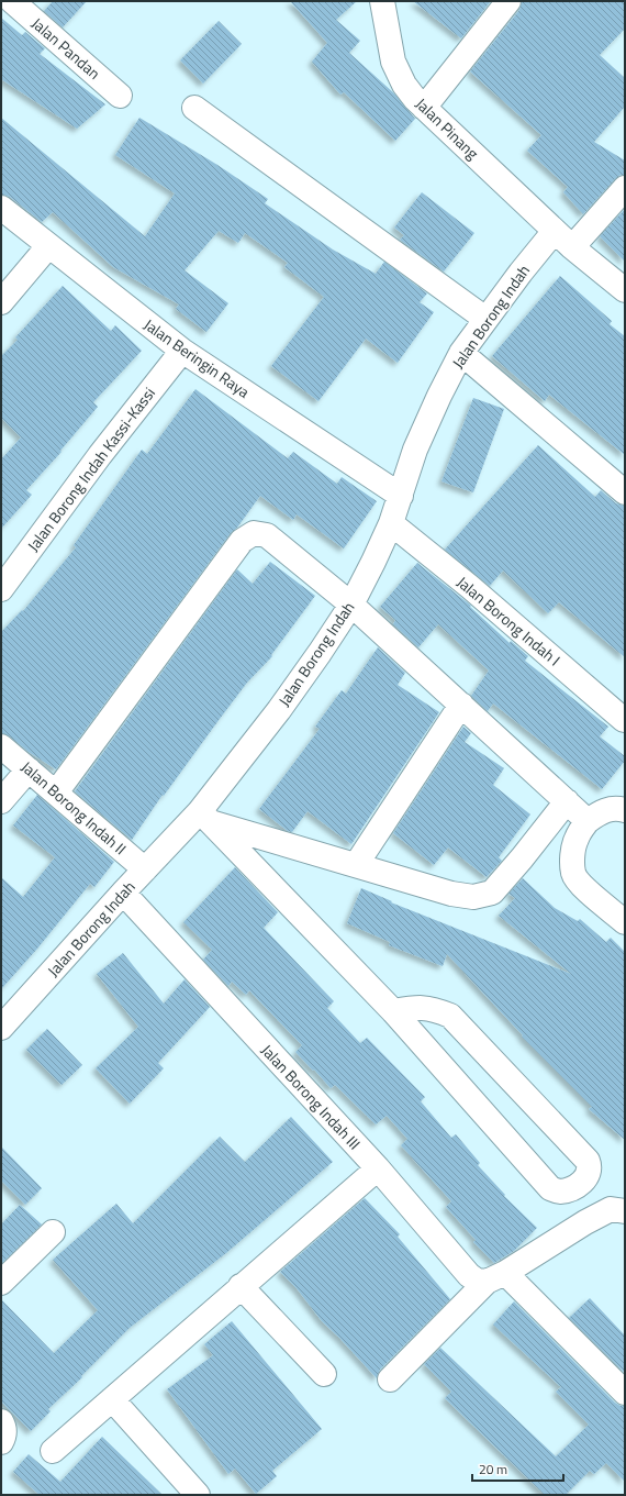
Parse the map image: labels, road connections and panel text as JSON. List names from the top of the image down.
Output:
{
  "streets": {
    "street": [
      "Jalan Pandan",
      "Jalan Pinang",
      "Jalan Borong Indah",
      "Jalan Beringin Raya",
      "Jalan Borong Indah Kassi-Kassi",
      "Jalan Borong Indah I",
      "Jalan Borong Indah II",
      "Jalan Borong Indah III"
    ]
  },
  "crossings": [
    ["Jalan Pinang", "Jalan Borong Indah"],
    ["Jalan Borong Indah", "Jalan Beringin Raya"],
    ["Jalan Borong Indah", "Jalan Borong Indah I"],
    ["Jalan Borong Indah", "Jalan Borong Indah II"],
    ["Jalan Borong Indah", "Jalan Borong Indah III"],
    ["Jalan Beringin Raya", "Jalan Borong Indah Kassi-Kassi"]
  ],
  "scale_bar": "20 m"
}
